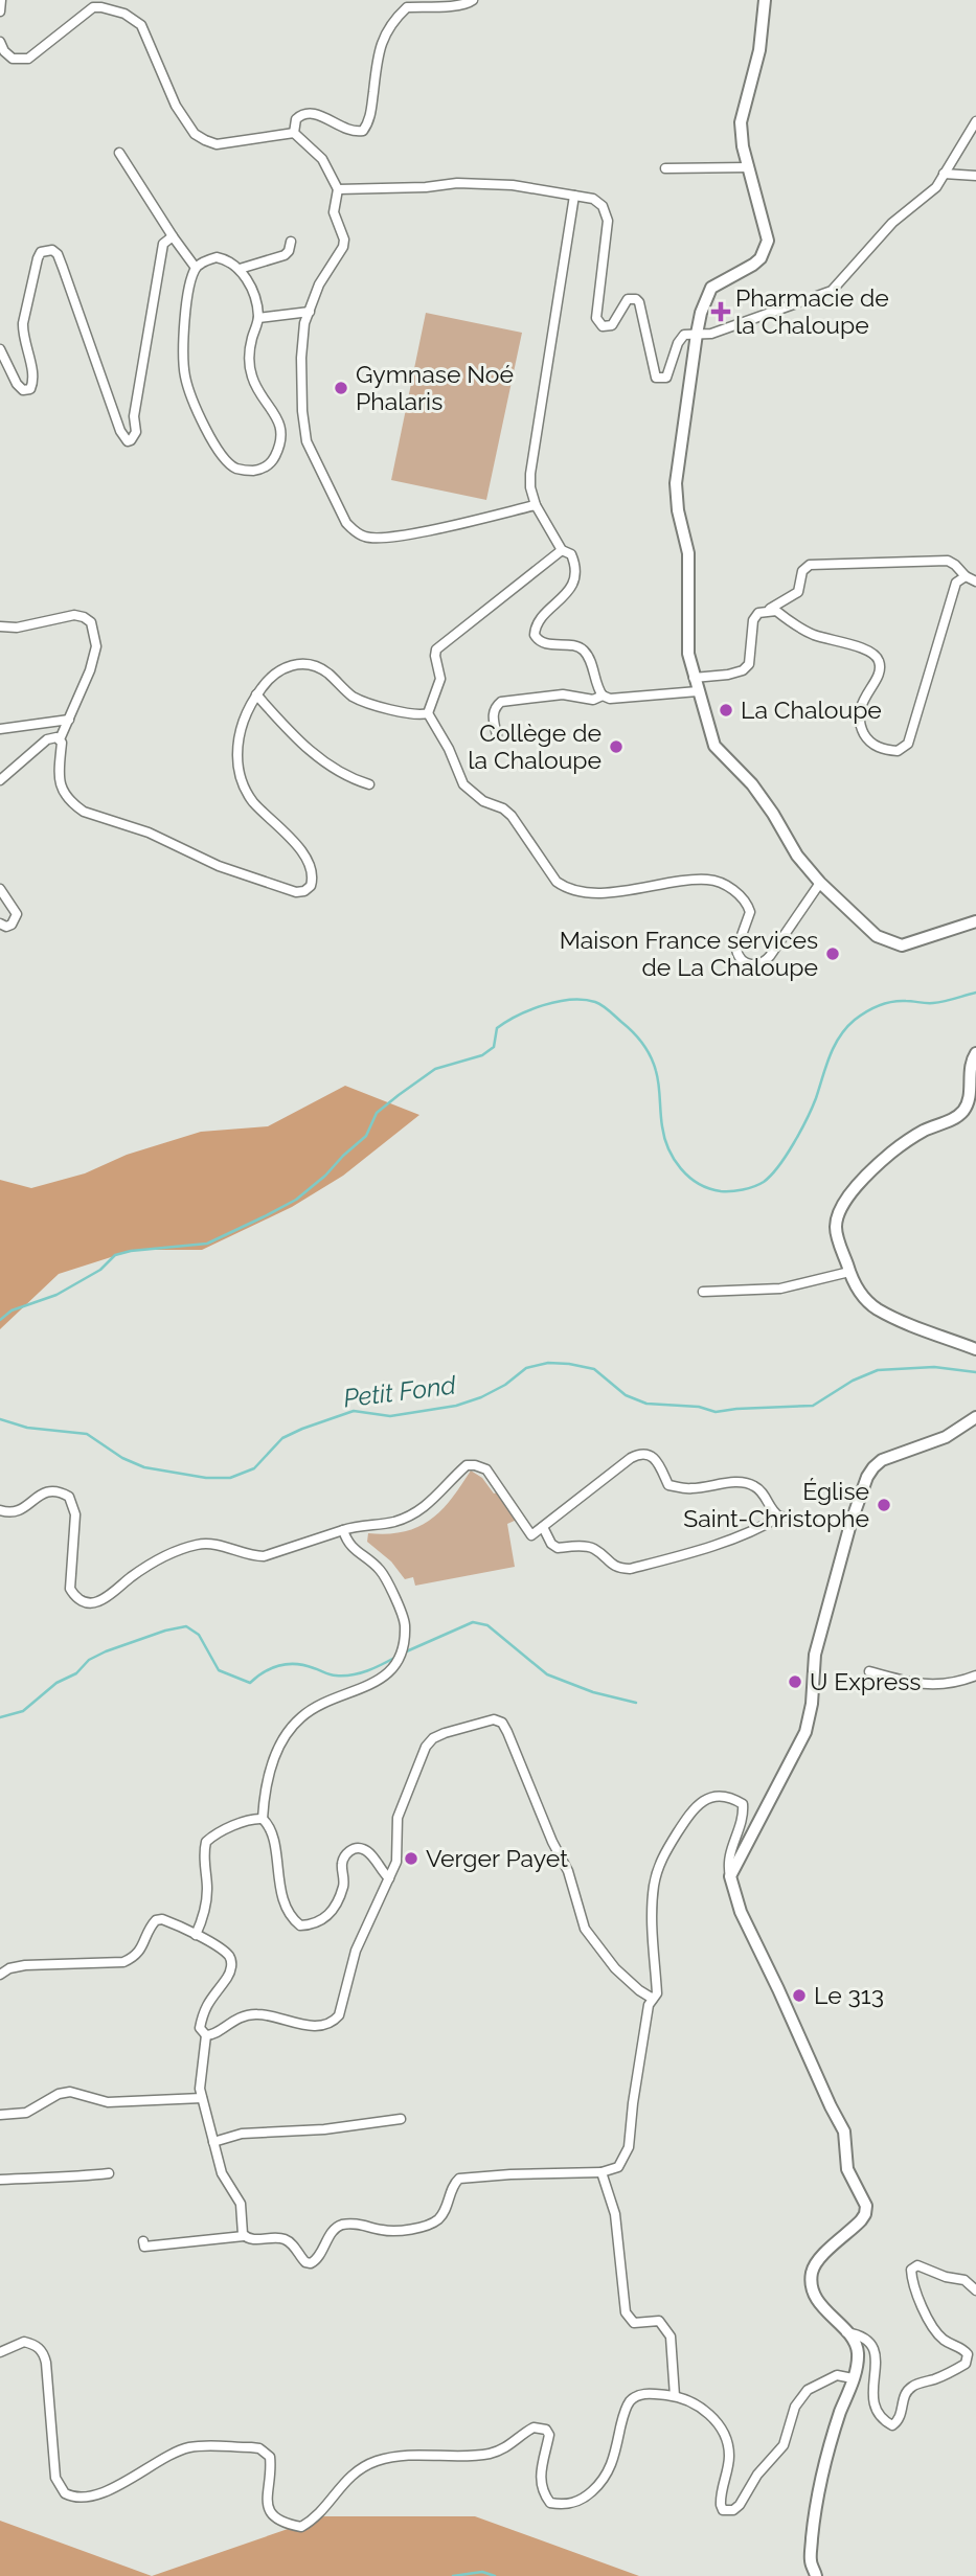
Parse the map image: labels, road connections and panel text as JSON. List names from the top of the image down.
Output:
{
  "water": ["Petit Fond"],
  "places": {
    "health": ["Pharmacie de la Chaloupe"],
    "other": [
      "Gymnase Noé Phalaris",
      "La Chaloupe",
      "Collège de la Chaloupe",
      "Maison France services de La Chaloupe",
      "Église Saint-Christophe",
      "U Express",
      "Verger Payet",
      "Le 313"
    ]
  }
}
